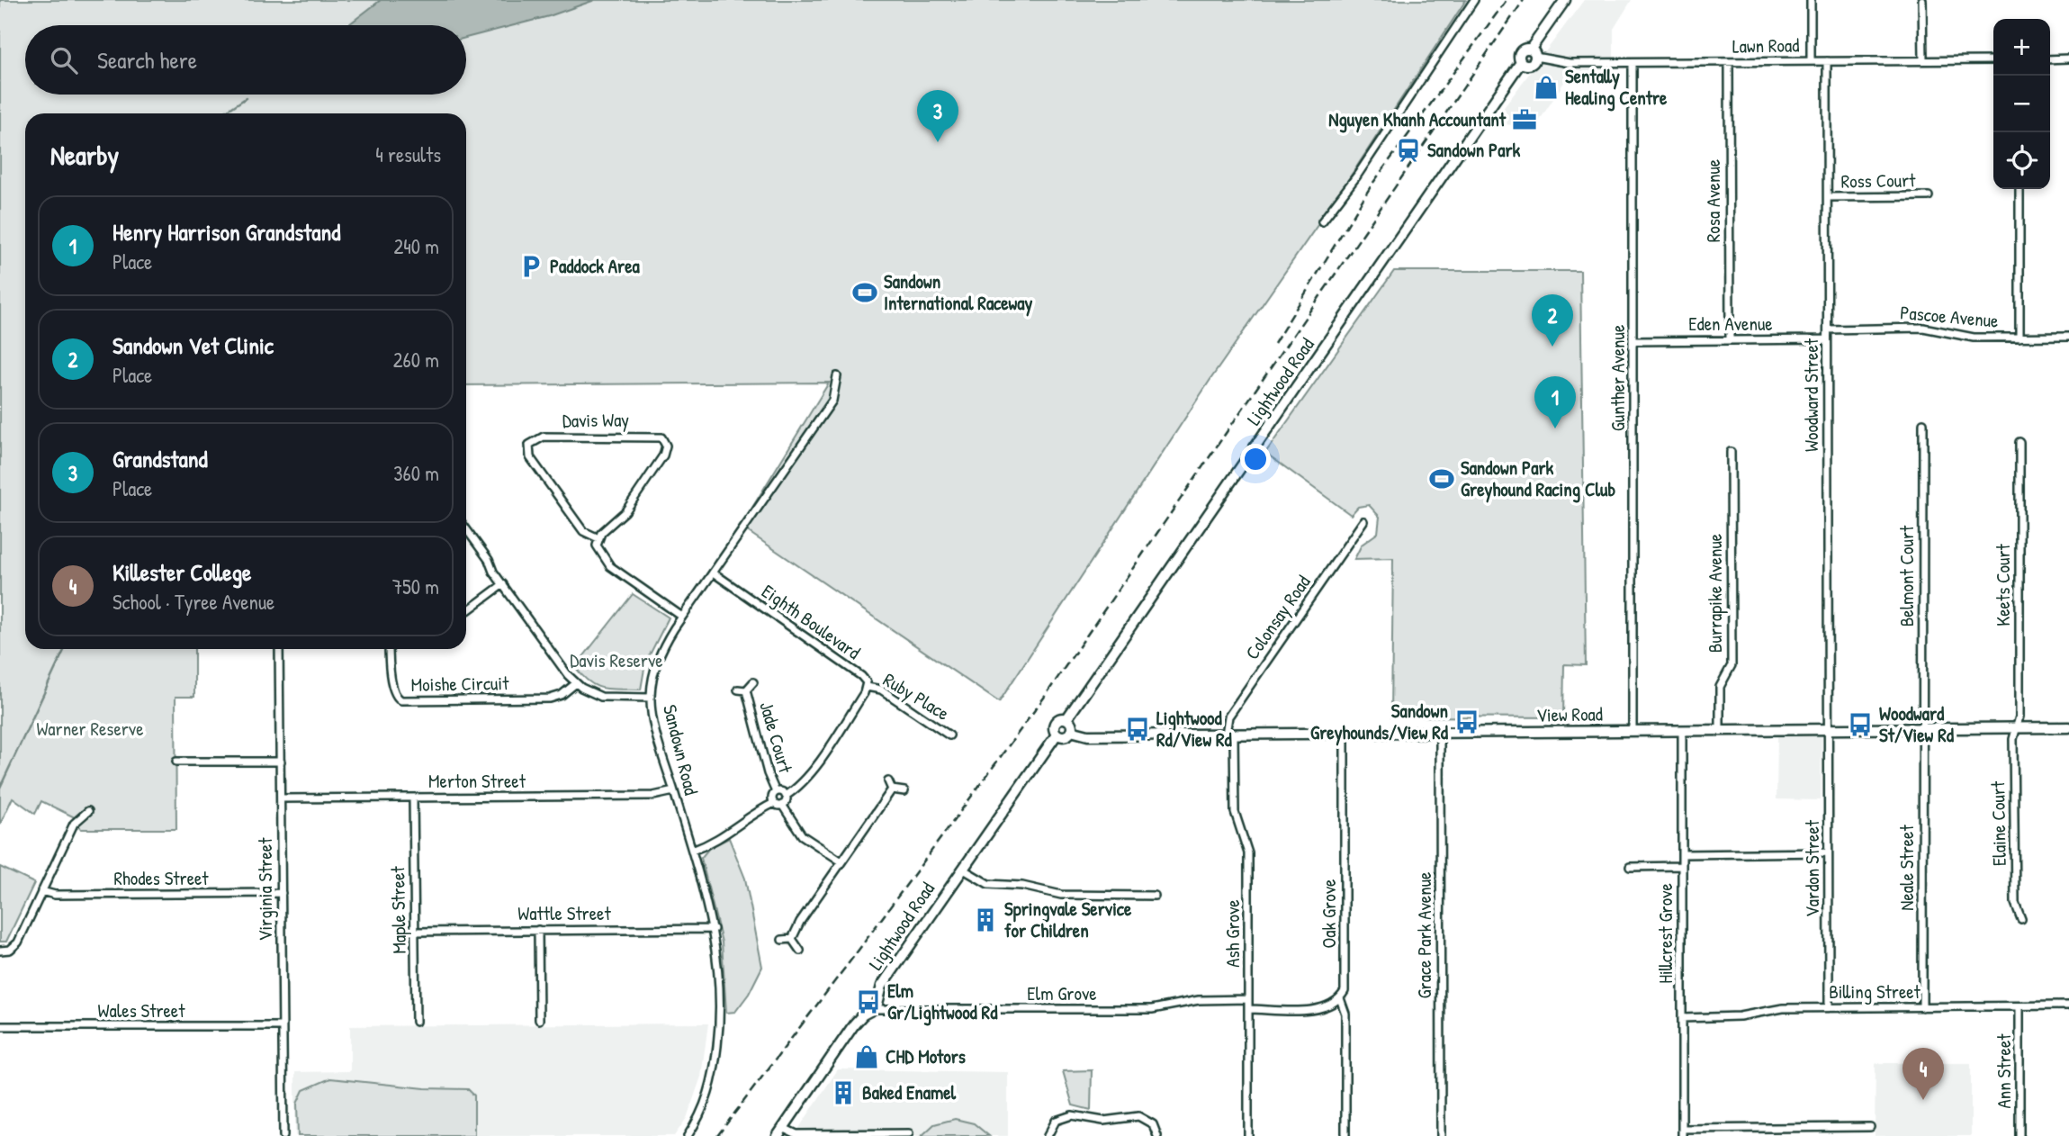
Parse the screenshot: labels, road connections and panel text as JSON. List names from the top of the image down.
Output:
{
  "streets": {
    "main road": ["Lightwood Road", "View Road"],
    "street": [
      "Lawn Road",
      "Ross Court",
      "Rosa Avenue",
      "Pascoe Avenue",
      "Eden Avenue",
      "Gunther Avenue",
      "Woodward Street",
      "Davis Way",
      "Belmont Court",
      "Keets Court",
      "Burrapike Avenue",
      "Colonsay Road",
      "Eighth Boulevard",
      "Moishe Circuit",
      "Ruby Place",
      "Jade Court",
      "Sandown Road",
      "Merton Street",
      "Elaine Court",
      "Neale Street",
      "Vardon Street",
      "Rhodes Street",
      "Virginia Street",
      "Maple Street",
      "Wattle Street",
      "Oak Grove",
      "Ash Grove",
      "Hillcrest Grove",
      "Grace Park Avenue",
      "Billing Street",
      "Elm Grove",
      "Wales Street",
      "Ann Street"
    ]
  },
  "crossings": [
    ["Lawn Road", "Rosa Avenue"],
    ["Lawn Road", "Gunther Avenue"],
    ["Lawn Road", "Lightwood Road"],
    ["Lawn Road", "Woodward Street"],
    ["Ross Court", "Woodward Street"],
    ["Rosa Avenue", "Eden Avenue"],
    ["Pascoe Avenue", "Woodward Street"],
    ["Eden Avenue", "Gunther Avenue"],
    ["Eden Avenue", "Woodward Street"],
    ["Gunther Avenue", "View Road"],
    ["Lightwood Road", "View Road"],
    ["Lightwood Road", "Elm Grove"],
    ["Woodward Street", "View Road"],
    ["Woodward Street", "Vardon Street"],
    ["Belmont Court", "View Road"],
    ["Belmont Court", "Neale Street"],
    ["Keets Court", "View Road"],
    ["Keets Court", "Elaine Court"],
    ["Burrapike Avenue", "View Road"],
    ["Colonsay Road", "View Road"],
    ["Colonsay Road", "Ash Grove"],
    ["Eighth Boulevard", "Ruby Place"],
    ["Eighth Boulevard", "Jade Court"],
    ["Eighth Boulevard", "Sandown Road"],
    ["View Road", "Elaine Court"],
    ["View Road", "Neale Street"],
    ["View Road", "Vardon Street"],
    ["View Road", "Oak Grove"],
    ["View Road", "Ash Grove"],
    ["View Road", "Hillcrest Grove"],
    ["View Road", "Grace Park Avenue"],
    ["Sandown Road", "Merton Street"],
    ["Sandown Road", "Wattle Street"],
    ["Merton Street", "Virginia Street"],
    ["Merton Street", "Maple Street"],
    ["Neale Street", "Billing Street"],
    ["Vardon Street", "Billing Street"],
    ["Rhodes Street", "Virginia Street"],
    ["Virginia Street", "Wales Street"],
    ["Maple Street", "Wattle Street"],
    ["Ash Grove", "Elm Grove"],
    ["Hillcrest Grove", "Billing Street"],
    ["Billing Street", "Ann Street"]
  ],
  "parks": ["Davis Reserve", "Warner Reserve"],
  "places": {
    "shop": ["Sentally Healing Centre", "CHD Motors"],
    "office": ["Nguyen Khanh Accountant"],
    "station": ["Sandown Park"],
    "parking": ["Paddock Area"],
    "sports": ["Sandown International Raceway", "Sandown Park Greyhound Racing Club"],
    "bus stop": [
      "Sandown Greyhounds/View Rd",
      "Woodward St/View Rd",
      "Lightwood Rd/View Rd",
      "Elm Gr/Lightwood Rd"
    ],
    "building": ["Springvale Service for Children", "Baked Enamel"]
  },
  "page": {
    "map_buttons": ["+", "−"],
    "search": "Search here",
    "pins": [
      "3",
      "2",
      "1",
      "4"
    ],
    "heading": ["Nearby", "4 results"],
    "list": [
      {
        "mark": "1",
        "name": "Henry Harrison Grandstand",
        "note": "Place",
        "value": "240 m"
      },
      {
        "mark": "2",
        "name": "Sandown Vet Clinic",
        "note": "Place",
        "value": "260 m"
      },
      {
        "mark": "3",
        "name": "Grandstand",
        "note": "Place",
        "value": "360 m"
      },
      {
        "mark": "4",
        "name": "Killester College",
        "note": "School · Tyree Avenue",
        "value": "750 m"
      }
    ]
  }
}
